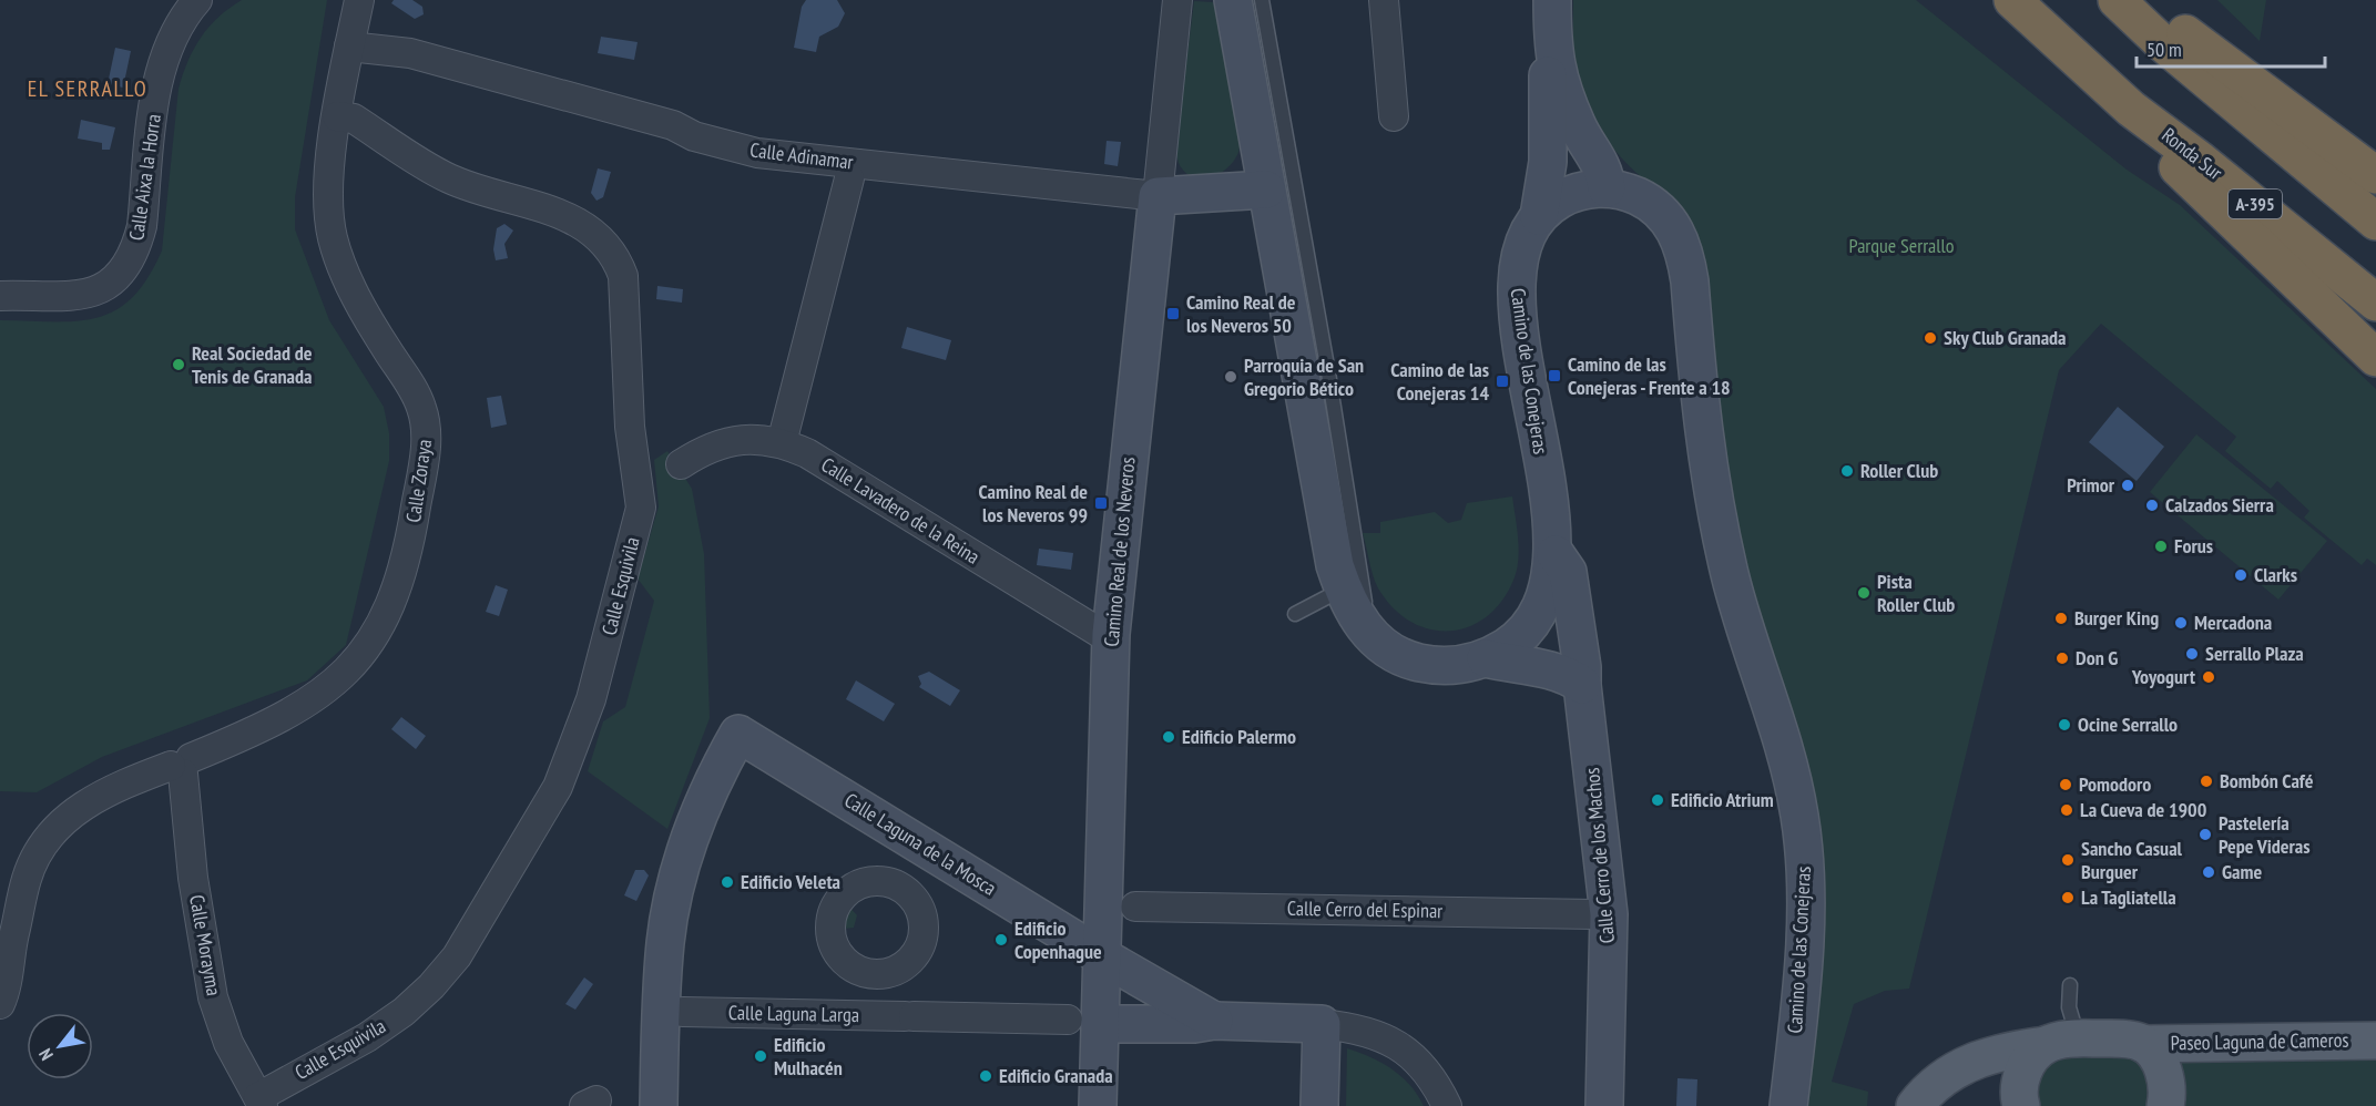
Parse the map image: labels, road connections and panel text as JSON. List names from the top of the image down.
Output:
{
  "streets": {
    "highway": ["Ronda Sur", "A-395"],
    "main road": [
      "Calle Adinamar",
      "Camino de las Conejeras",
      "Camino Real de los Neveros",
      "Calle Laguna de la Mosca",
      "Calle Cerro de los Machos",
      "Calle Laguna Larga",
      "Paseo Laguna de Cameros"
    ],
    "street": [
      "Calle Aixa la Horra",
      "Calle Zoraya",
      "Calle Lavadero de la Reina",
      "Calle Esquivila",
      "Calle Cerro del Espinar",
      "Calle Morayma"
    ]
  },
  "crossings": [
    ["Calle Adinamar", "Camino de las Conejeras"],
    ["Calle Adinamar", "Calle Zoraya"],
    ["Calle Adinamar", "Camino Real de los Neveros"],
    ["Camino de las Conejeras", "Calle Cerro de los Machos"],
    ["Calle Zoraya", "Calle Esquivila"],
    ["Calle Zoraya", "Calle Morayma"],
    ["Calle Lavadero de la Reina", "Camino Real de los Neveros"],
    ["Camino Real de los Neveros", "Calle Laguna de la Mosca"],
    ["Camino Real de los Neveros", "Calle Laguna Larga"],
    ["Calle Esquivila", "Calle Morayma"],
    ["Calle Laguna de la Mosca", "Calle Laguna Larga"]
  ],
  "districts": ["EL SERRALLO"],
  "parks": ["Parque Serrallo"],
  "places": {
    "transit": [
      "Camino Real de los Neveros 50",
      "Camino de las Conejeras - Frente a 18",
      "Camino de las Conejeras 14",
      "Camino Real de los Neveros 99"
    ],
    "other": [
      "Sky Club Granada",
      "Real Sociedad de Tenis de Granada",
      "Parroquia de San Gregorio Bético",
      "Roller Club",
      "Primor",
      "Calzados Sierra",
      "Forus",
      "Clarks",
      "Pista Roller Club",
      "Burger King",
      "Mercadona",
      "Serrallo Plaza",
      "Don G",
      "Yoyogurt",
      "Ocine Serrallo",
      "Edificio Palermo",
      "Bombón Café",
      "Pomodoro",
      "Edificio Atrium",
      "La Cueva de 1900",
      "Pastelería Pepe Videras",
      "Sancho Casual Burguer",
      "Game",
      "Edificio Veleta",
      "La Tagliatella",
      "Edificio Copenhague",
      "Edificio Mulhacén",
      "Edificio Granada"
    ]
  },
  "scale_bar": "50 m",
  "north": "bottom left"
}
